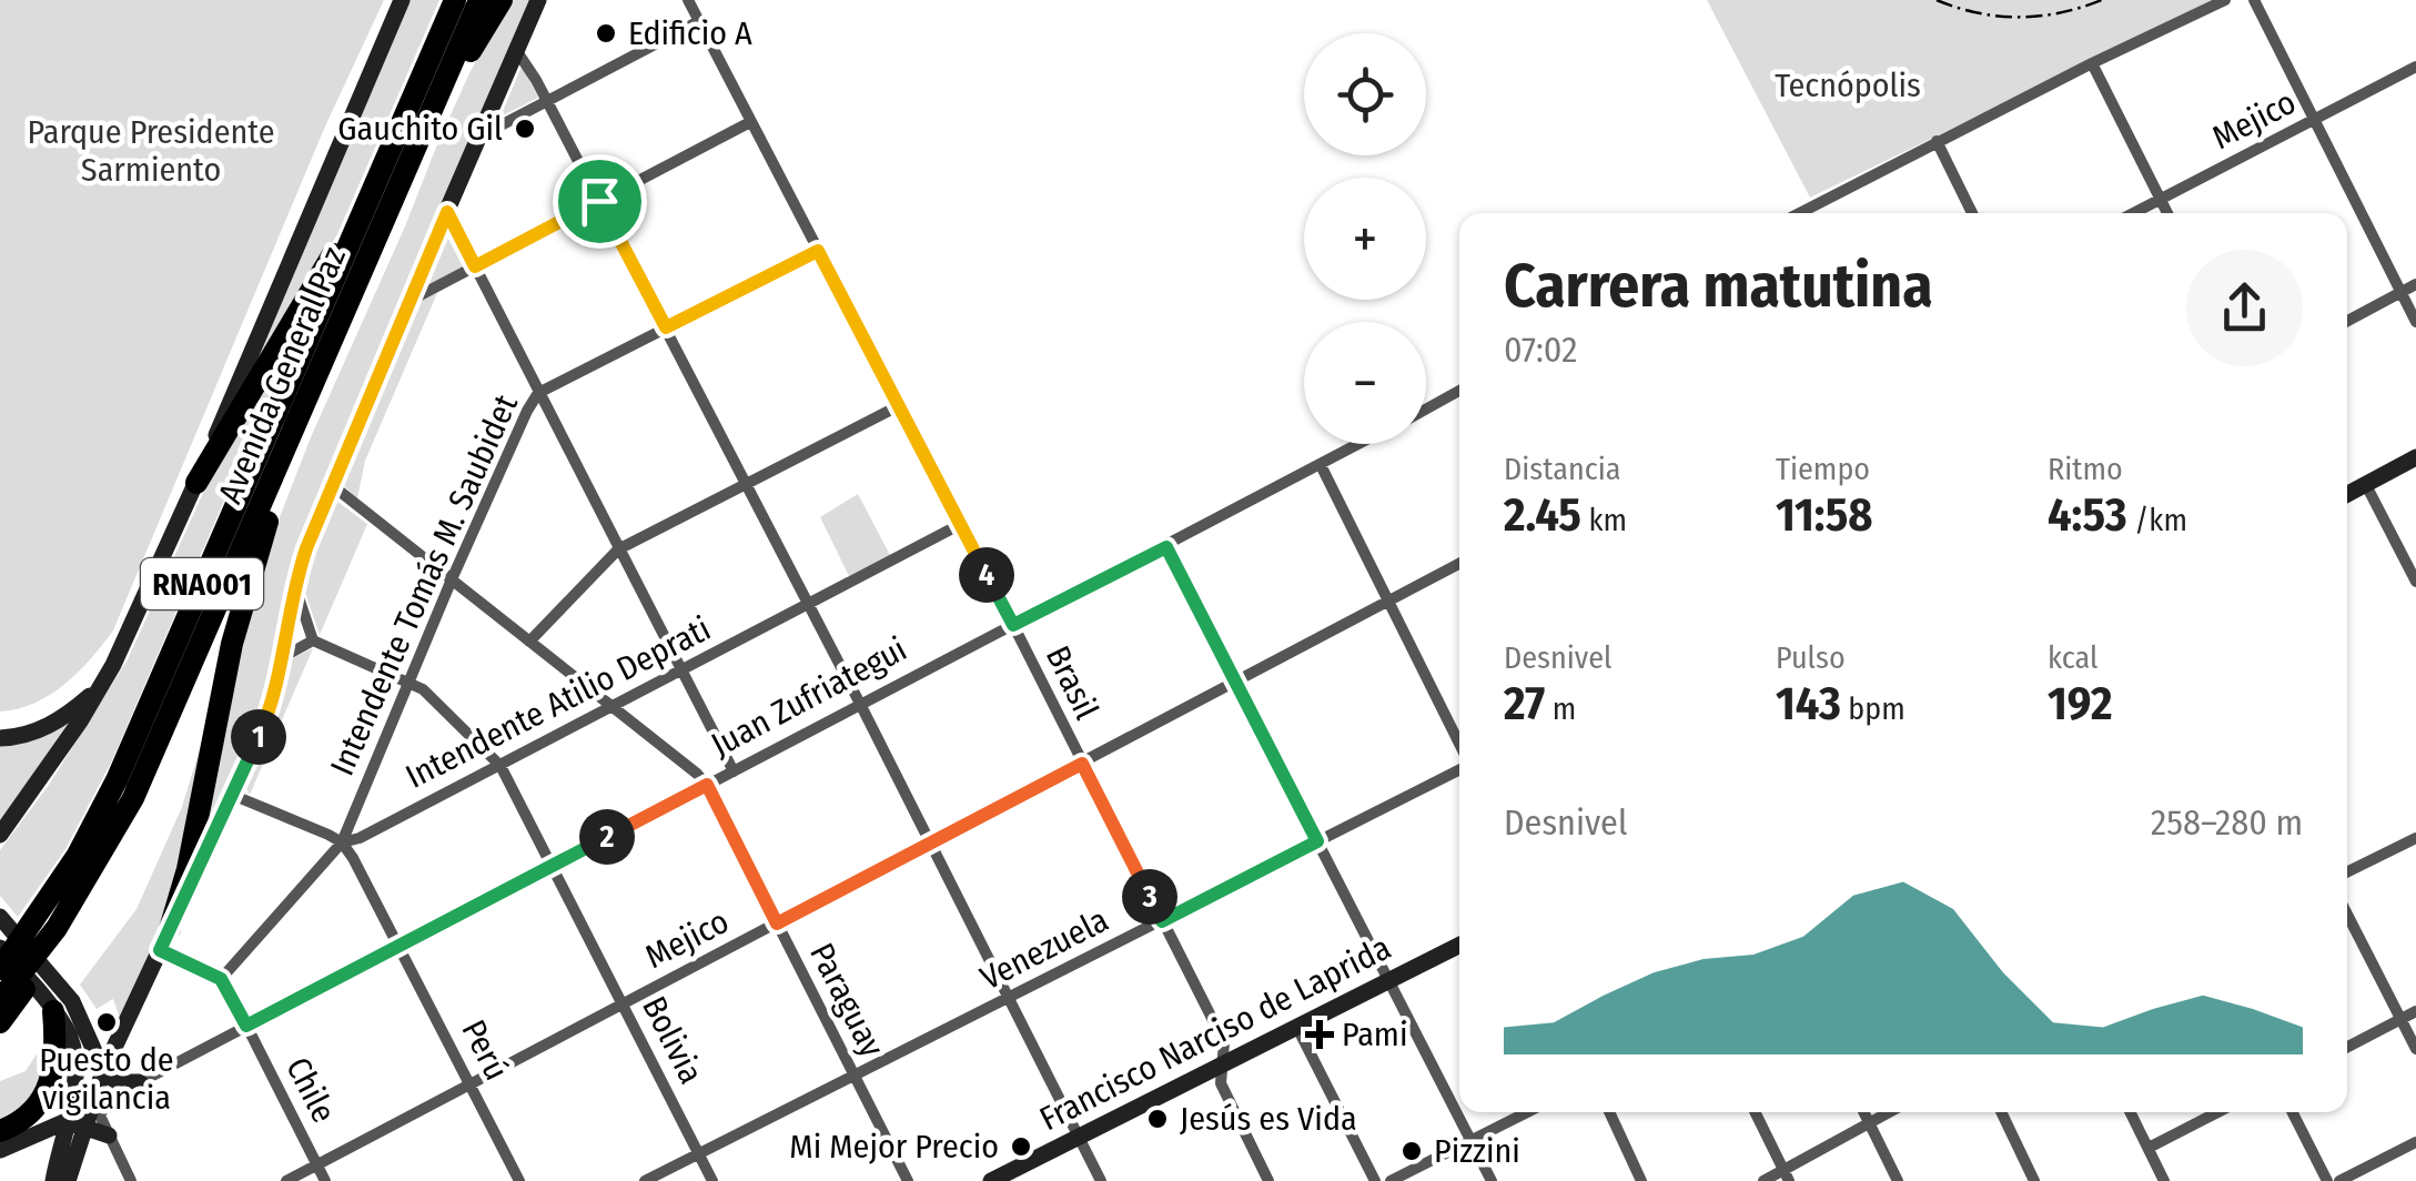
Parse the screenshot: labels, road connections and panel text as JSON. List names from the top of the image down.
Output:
{
  "streets": {
    "highway": ["Avenida General Paz", "RNA001"],
    "street": [
      "Mejico",
      "Intendente Tomás M. Saubidet",
      "Brasil",
      "Juan Zufriategui",
      "Intendente Atilio Deprati",
      "Venezuela",
      "Paraguay",
      "Francisco Narciso de Laprida",
      "Bolivia",
      "Perú",
      "Chile"
    ]
  },
  "crossings": [
    ["Mejico", "Brasil"],
    ["Mejico", "Paraguay"],
    ["Mejico", "Bolivia"],
    ["Mejico", "Perú"],
    ["Mejico", "Chile"],
    ["Intendente Tomás M. Saubidet", "Brasil"],
    ["Intendente Tomás M. Saubidet", "Intendente Atilio Deprati"],
    ["Intendente Tomás M. Saubidet", "Bolivia"],
    ["Intendente Tomás M. Saubidet", "Perú"],
    ["Brasil", "Juan Zufriategui"],
    ["Brasil", "Intendente Atilio Deprati"],
    ["Brasil", "Venezuela"],
    ["Brasil", "Francisco Narciso de Laprida"],
    ["Juan Zufriategui", "Paraguay"],
    ["Juan Zufriategui", "Bolivia"],
    ["Juan Zufriategui", "Perú"],
    ["Juan Zufriategui", "Chile"],
    ["Intendente Atilio Deprati", "Bolivia"],
    ["Intendente Atilio Deprati", "Perú"],
    ["Intendente Atilio Deprati", "Chile"],
    ["Venezuela", "Paraguay"],
    ["Venezuela", "Bolivia"]
  ],
  "parks": ["Tecnópolis", "Parque Presidente Sarmiento"],
  "places": {
    "other": [
      "Edificio A",
      "Gauchito Gil",
      "Puesto de vigilancia",
      "Jesús es Vida",
      "Mi Mejor Precio",
      "Pizzini"
    ],
    "health": ["Pami"]
  },
  "page": {
    "map_buttons": ["+", "−"],
    "heading": ["Carrera matutina", "07:02"],
    "stats": [
      ["Distancia", "2.45 km"],
      ["Tiempo", "11:58"],
      ["Ritmo", "4:53 /km"],
      ["Desnivel", "27 m"],
      ["Pulso", "143 bpm"],
      ["kcal", "192"]
    ],
    "pins": [
      "4",
      "1",
      "2",
      "3"
    ],
    "chart": ["Desnivel", "258–280 m"]
  }
}
